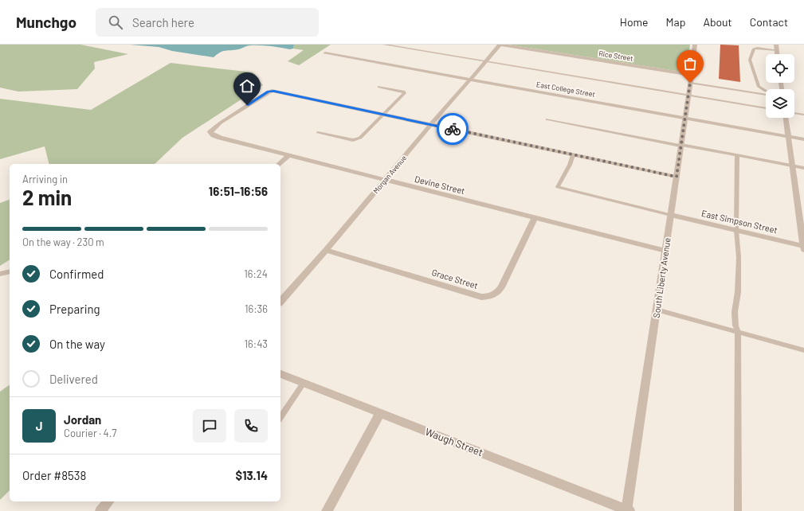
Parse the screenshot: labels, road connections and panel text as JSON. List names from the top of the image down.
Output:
{
  "streets": {
    "street": [
      "Rice Street",
      "East College Street",
      "Morgan Avenue",
      "Devine Street",
      "East Simpson Street",
      "South Liberty Avenue",
      "Grace Street",
      "Waugh Street"
    ]
  },
  "crossings": [
    ["Rice Street", "Morgan Avenue"],
    ["Rice Street", "South Liberty Avenue"],
    ["East College Street", "Morgan Avenue"],
    ["East College Street", "South Liberty Avenue"],
    ["Morgan Avenue", "Devine Street"],
    ["Morgan Avenue", "Grace Street"],
    ["Devine Street", "South Liberty Avenue"],
    ["Devine Street", "Grace Street"],
    ["East Simpson Street", "South Liberty Avenue"],
    ["South Liberty Avenue", "Waugh Street"]
  ],
  "page": {
    "header": "Munchgo",
    "search": "Search here",
    "nav": [
      "Home",
      "Map",
      "About",
      "Contact"
    ],
    "heading": ["2 min", "Arriving in", "16:51–16:56"],
    "panel": [
      "Jordan",
      "Courier · 4.7",
      "Order #8538",
      "$13.14"
    ],
    "bar": "On the way · 230 m",
    "list": [
      ["Confirmed", "16:24"],
      ["Preparing", "16:36"],
      ["On the way", "16:43"],
      "Delivered"
    ],
    "round": "J"
  }
}
